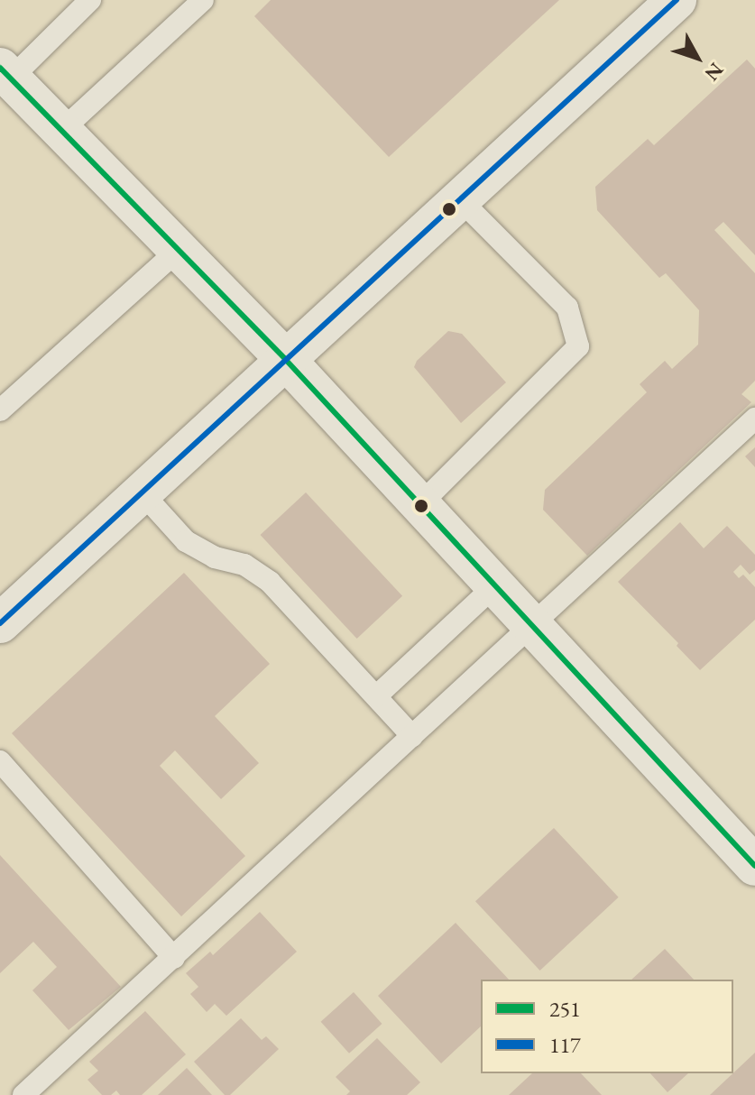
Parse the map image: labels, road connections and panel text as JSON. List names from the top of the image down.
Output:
{
  "lines": ["transit line 117", "transit line 251"],
  "legend": ["251", "117"],
  "north": "bottom right"
}
